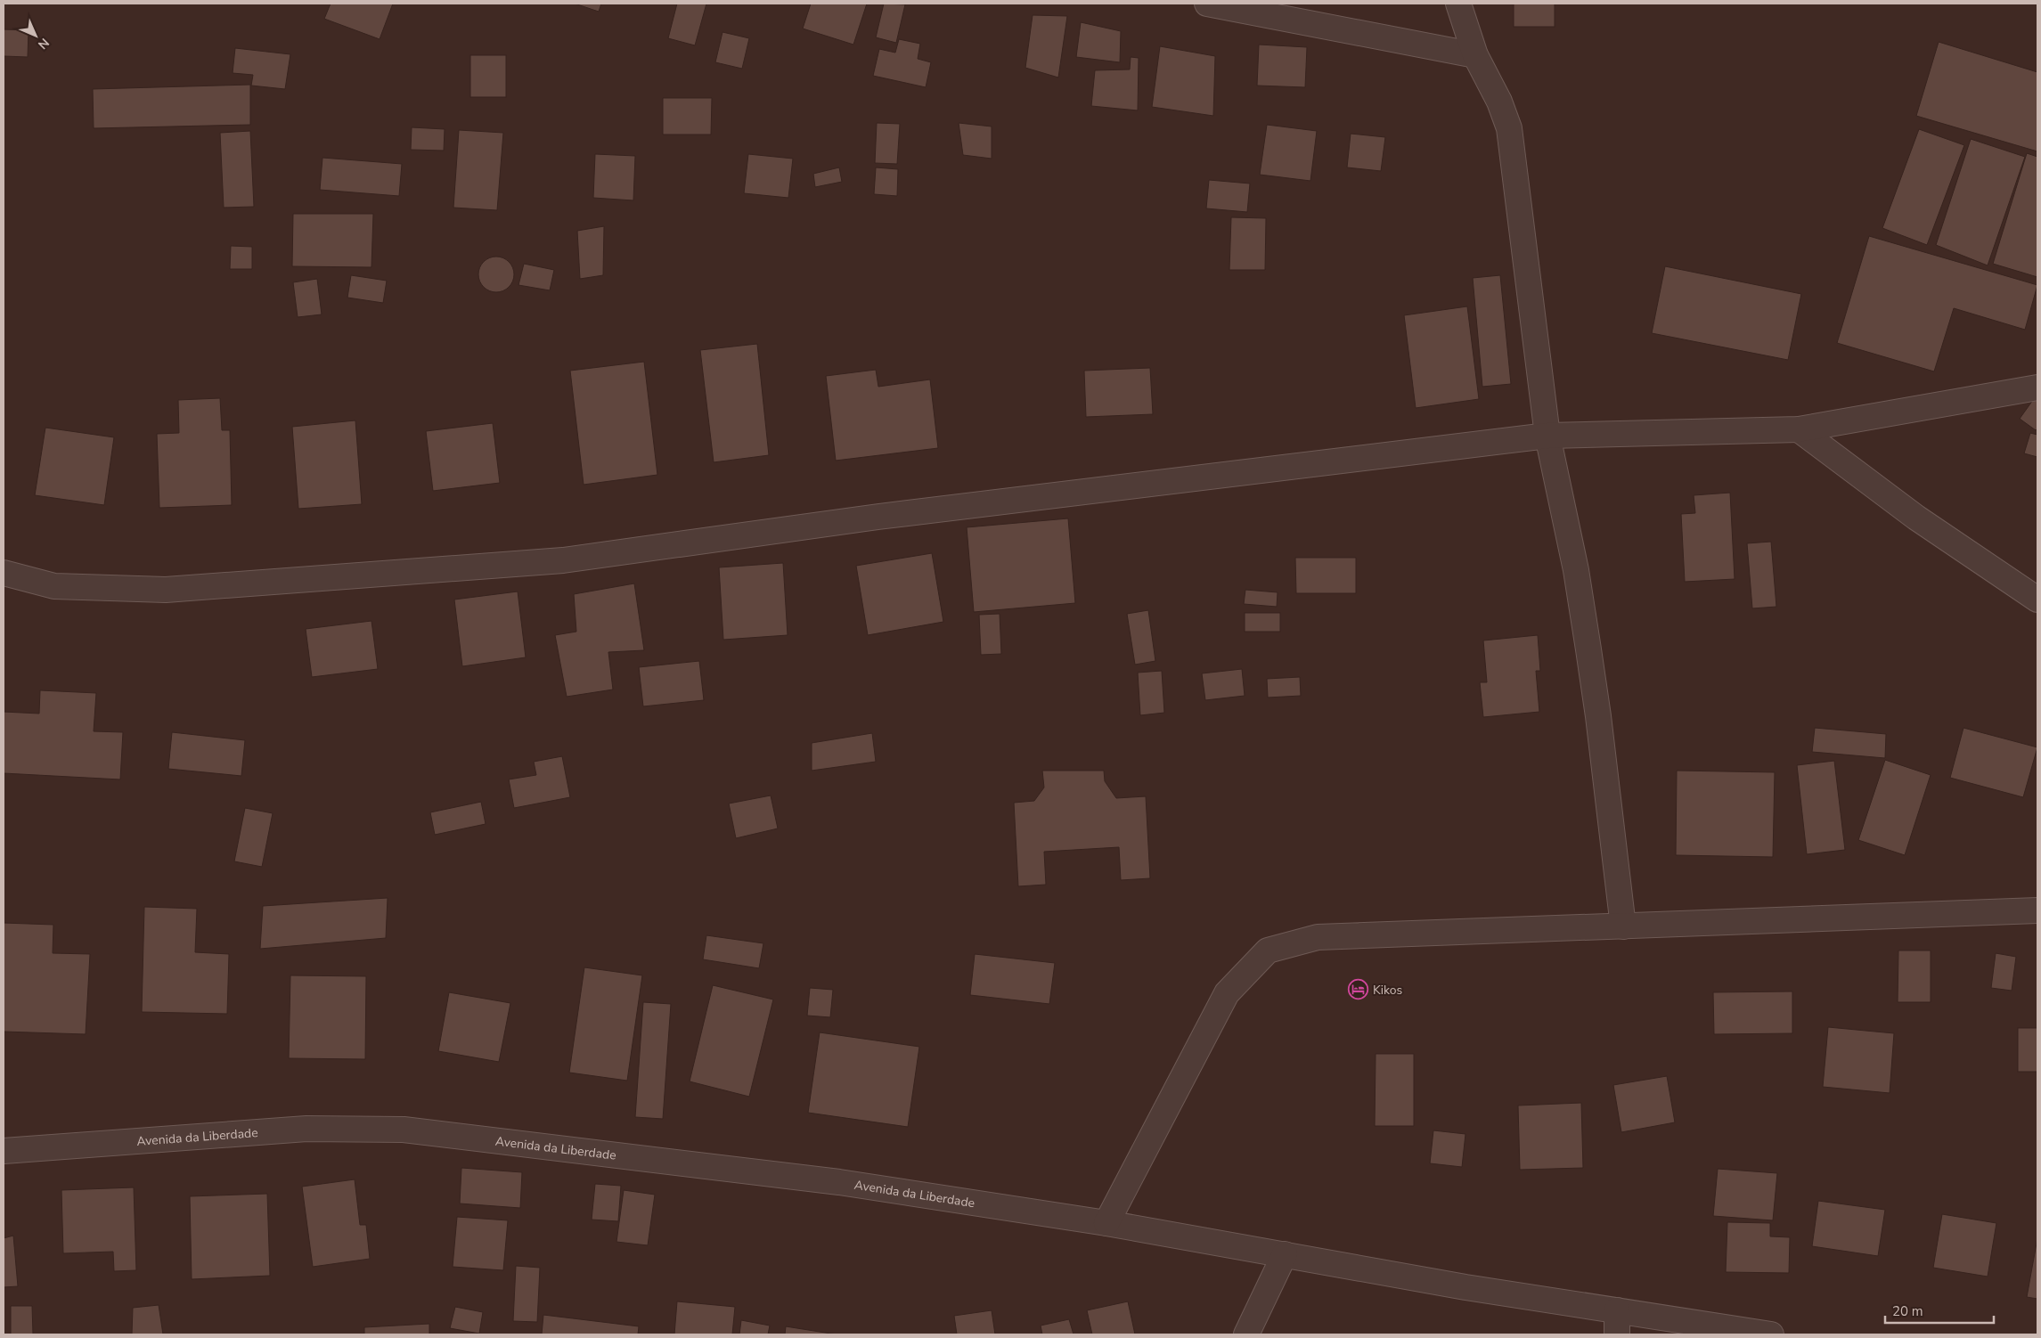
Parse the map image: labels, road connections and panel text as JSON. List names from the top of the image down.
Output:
{
  "streets": {
    "street": ["Avenida da Liberdade"]
  },
  "places": {
    "hotel": ["Kikos"]
  },
  "scale_bar": "20 m",
  "north": "bottom right"
}
